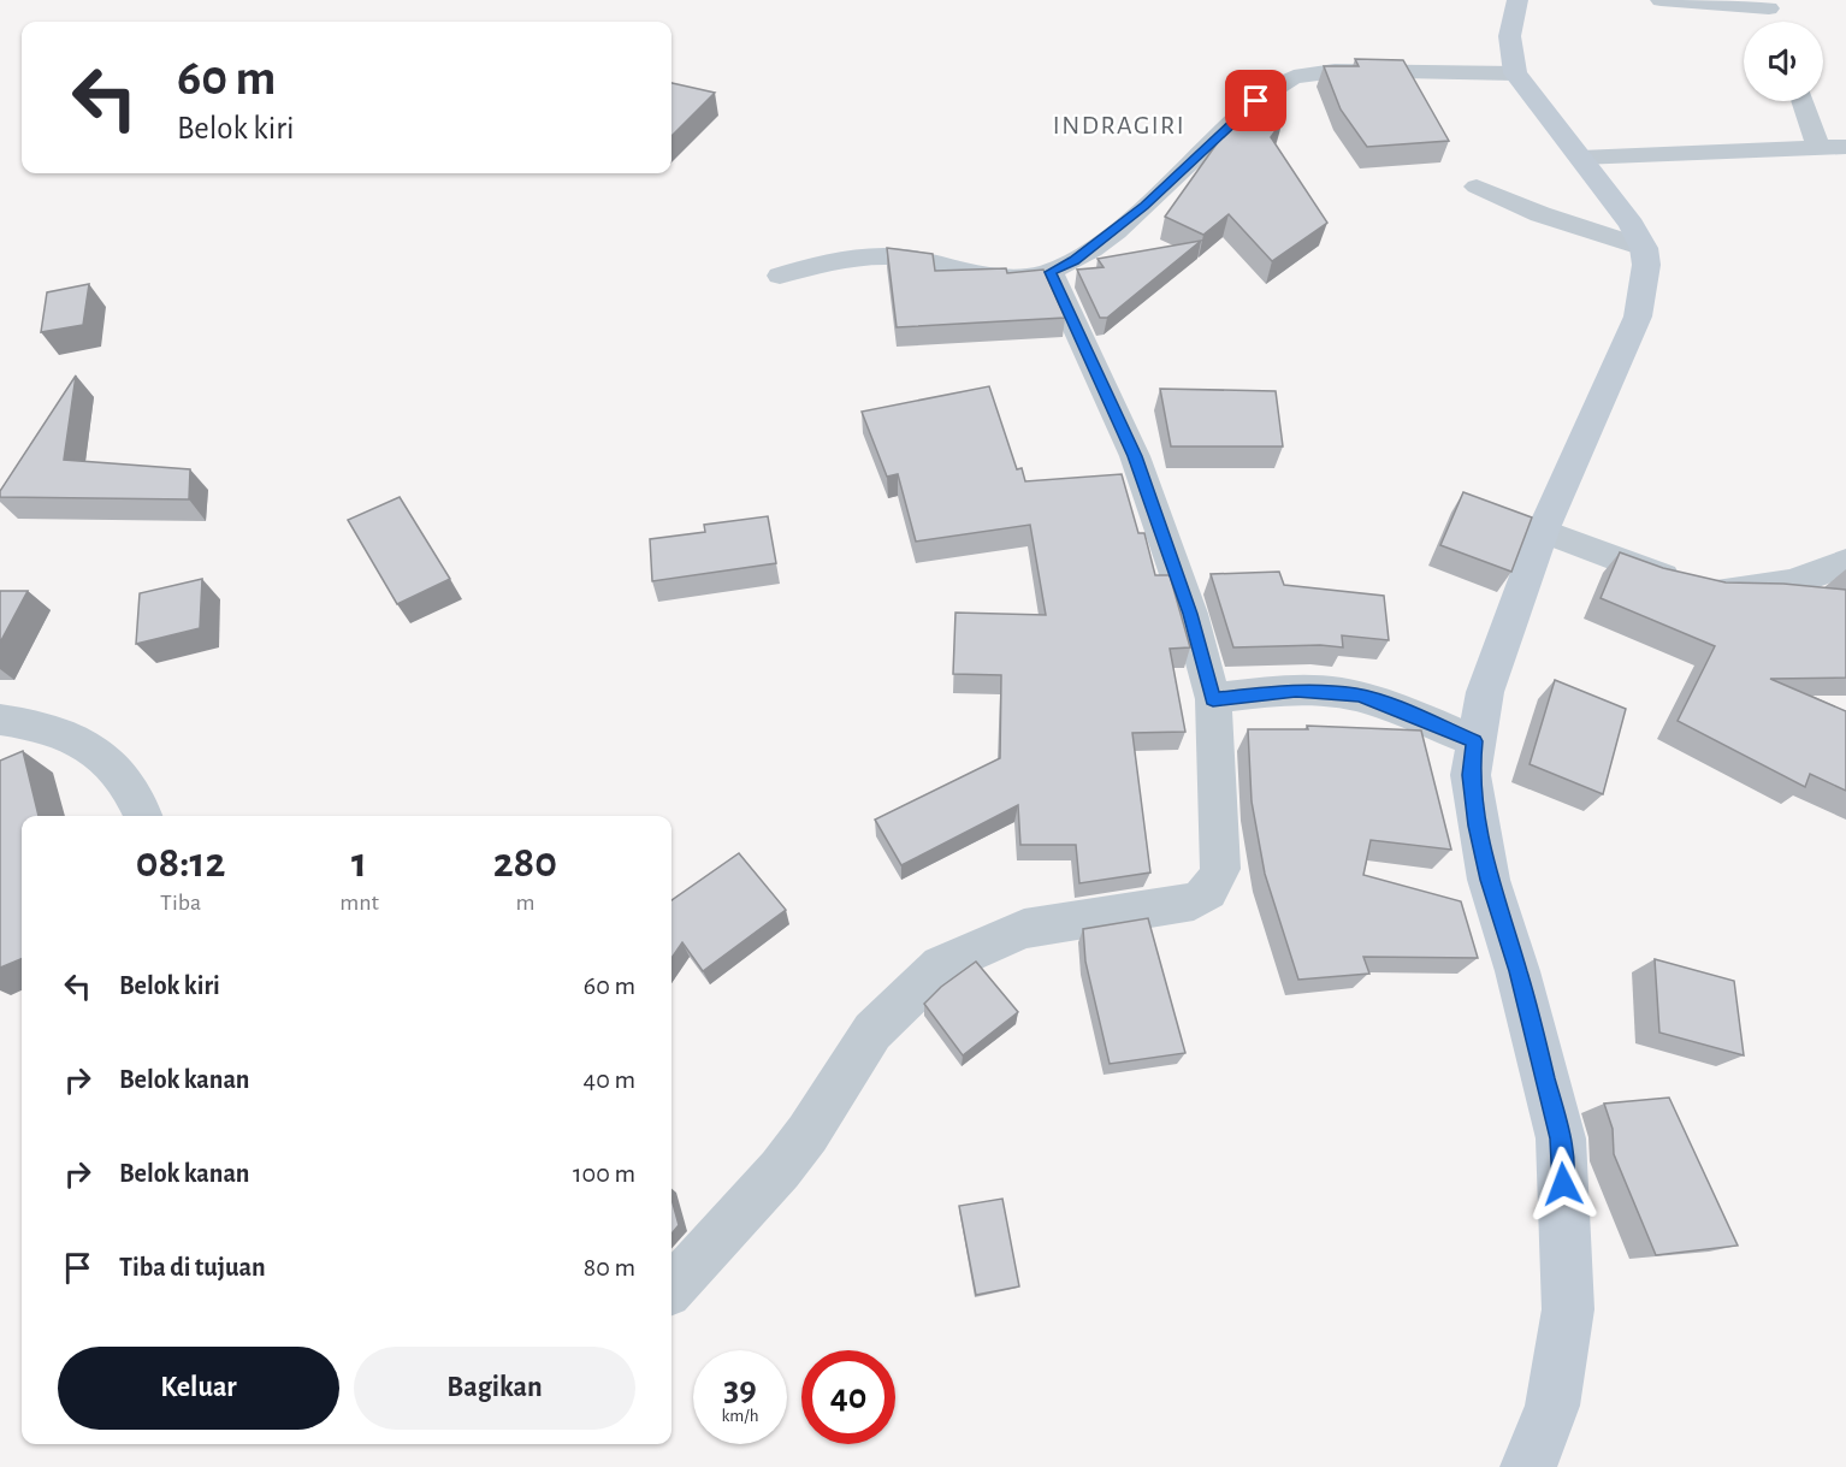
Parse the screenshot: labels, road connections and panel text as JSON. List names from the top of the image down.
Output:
{
  "districts": ["INDRAGIRI"],
  "page": {
    "turn": ["60 m", "Belok kiri"],
    "eta": [
      "08:12",
      "Tiba",
      "1",
      "mnt",
      "280",
      "m"
    ],
    "list": [
      {
        "name": "Belok kiri",
        "value": "60 m"
      },
      {
        "name": "Belok kanan",
        "value": "40 m"
      },
      {
        "name": "Belok kanan",
        "value": "100 m"
      },
      {
        "name": "Tiba di tujuan",
        "value": "80 m"
      }
    ],
    "buttons": ["Keluar", "Bagikan"],
    "speed": "39 km/h",
    "limit": "40"
  }
}
